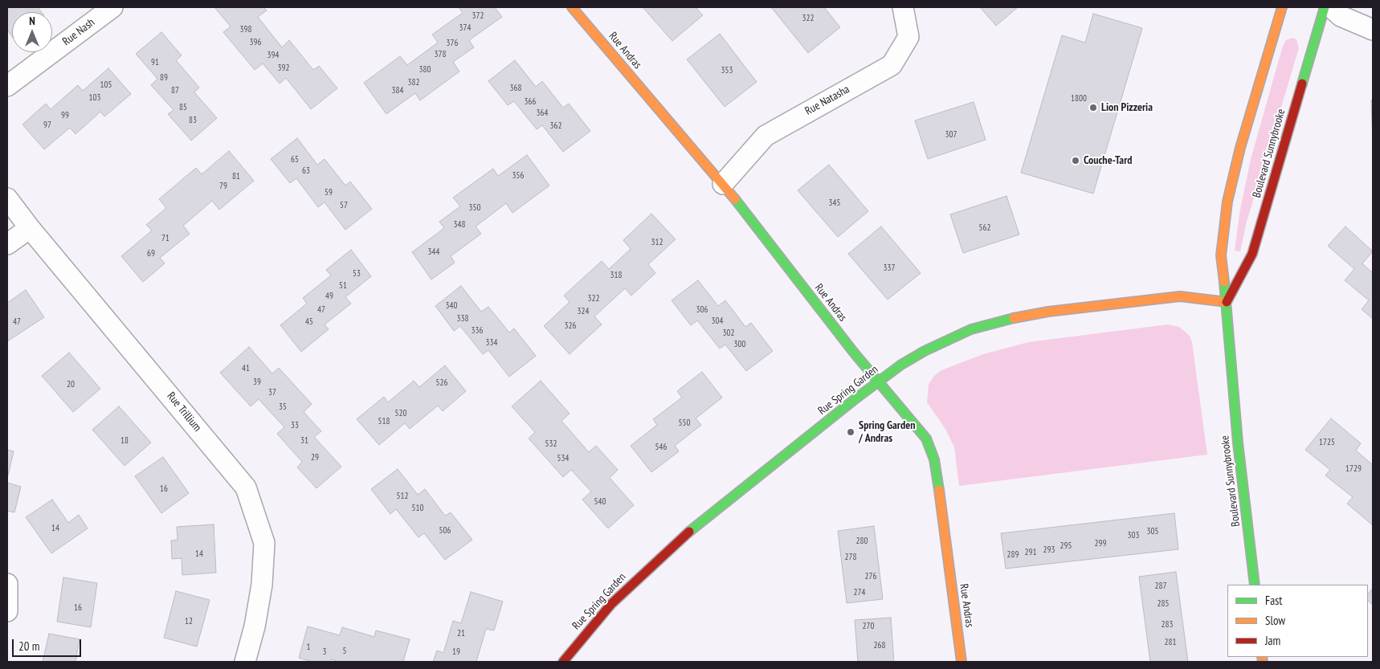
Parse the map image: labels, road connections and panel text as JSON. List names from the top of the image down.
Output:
{
  "streets": {
    "street": [
      "Rue Nash",
      "Rue Andras",
      "Rue Natasha",
      "Boulevard Sunnybrooke",
      "Rue Spring Garden",
      "Rue Trillium"
    ]
  },
  "crossings": [
    ["Rue Andras", "Rue Natasha"],
    ["Rue Andras", "Rue Spring Garden"],
    ["Boulevard Sunnybrooke", "Rue Spring Garden"]
  ],
  "places": ["Lion Pizzeria", "Couche-Tard", "Spring Garden / Andras"],
  "house_numbers": [
    "372",
    "322",
    "374",
    "398",
    "396",
    "376",
    "378",
    "394",
    "91",
    "392",
    "380",
    "353",
    "89",
    "382",
    "105",
    "368",
    "87",
    "384",
    "103",
    "1800",
    "366",
    "85",
    "364",
    "99",
    "83",
    "97",
    "362",
    "307",
    "65",
    "63",
    "356",
    "81",
    "79",
    "59",
    "345",
    "57",
    "350",
    "348",
    "562",
    "71",
    "312",
    "344",
    "69",
    "337",
    "53",
    "318",
    "51",
    "49",
    "322",
    "340",
    "47",
    "306",
    "324",
    "338",
    "304",
    "47",
    "45",
    "326",
    "336",
    "302",
    "334",
    "300",
    "41",
    "39",
    "526",
    "20",
    "37",
    "35",
    "520",
    "518",
    "550",
    "33",
    "18",
    "31",
    "1725",
    "532",
    "546",
    "29",
    "534",
    "1729",
    "16",
    "512",
    "540",
    "510",
    "14",
    "506",
    "305",
    "303",
    "280",
    "299",
    "295",
    "293",
    "291",
    "14",
    "289",
    "278",
    "276",
    "287",
    "274",
    "285",
    "16",
    "12",
    "283",
    "270",
    "21",
    "281",
    "268",
    "1",
    "5",
    "3",
    "19"
  ],
  "legend": ["Fast", "Slow", "Jam"],
  "scale_bar": "20 m",
  "north": "top"
}
